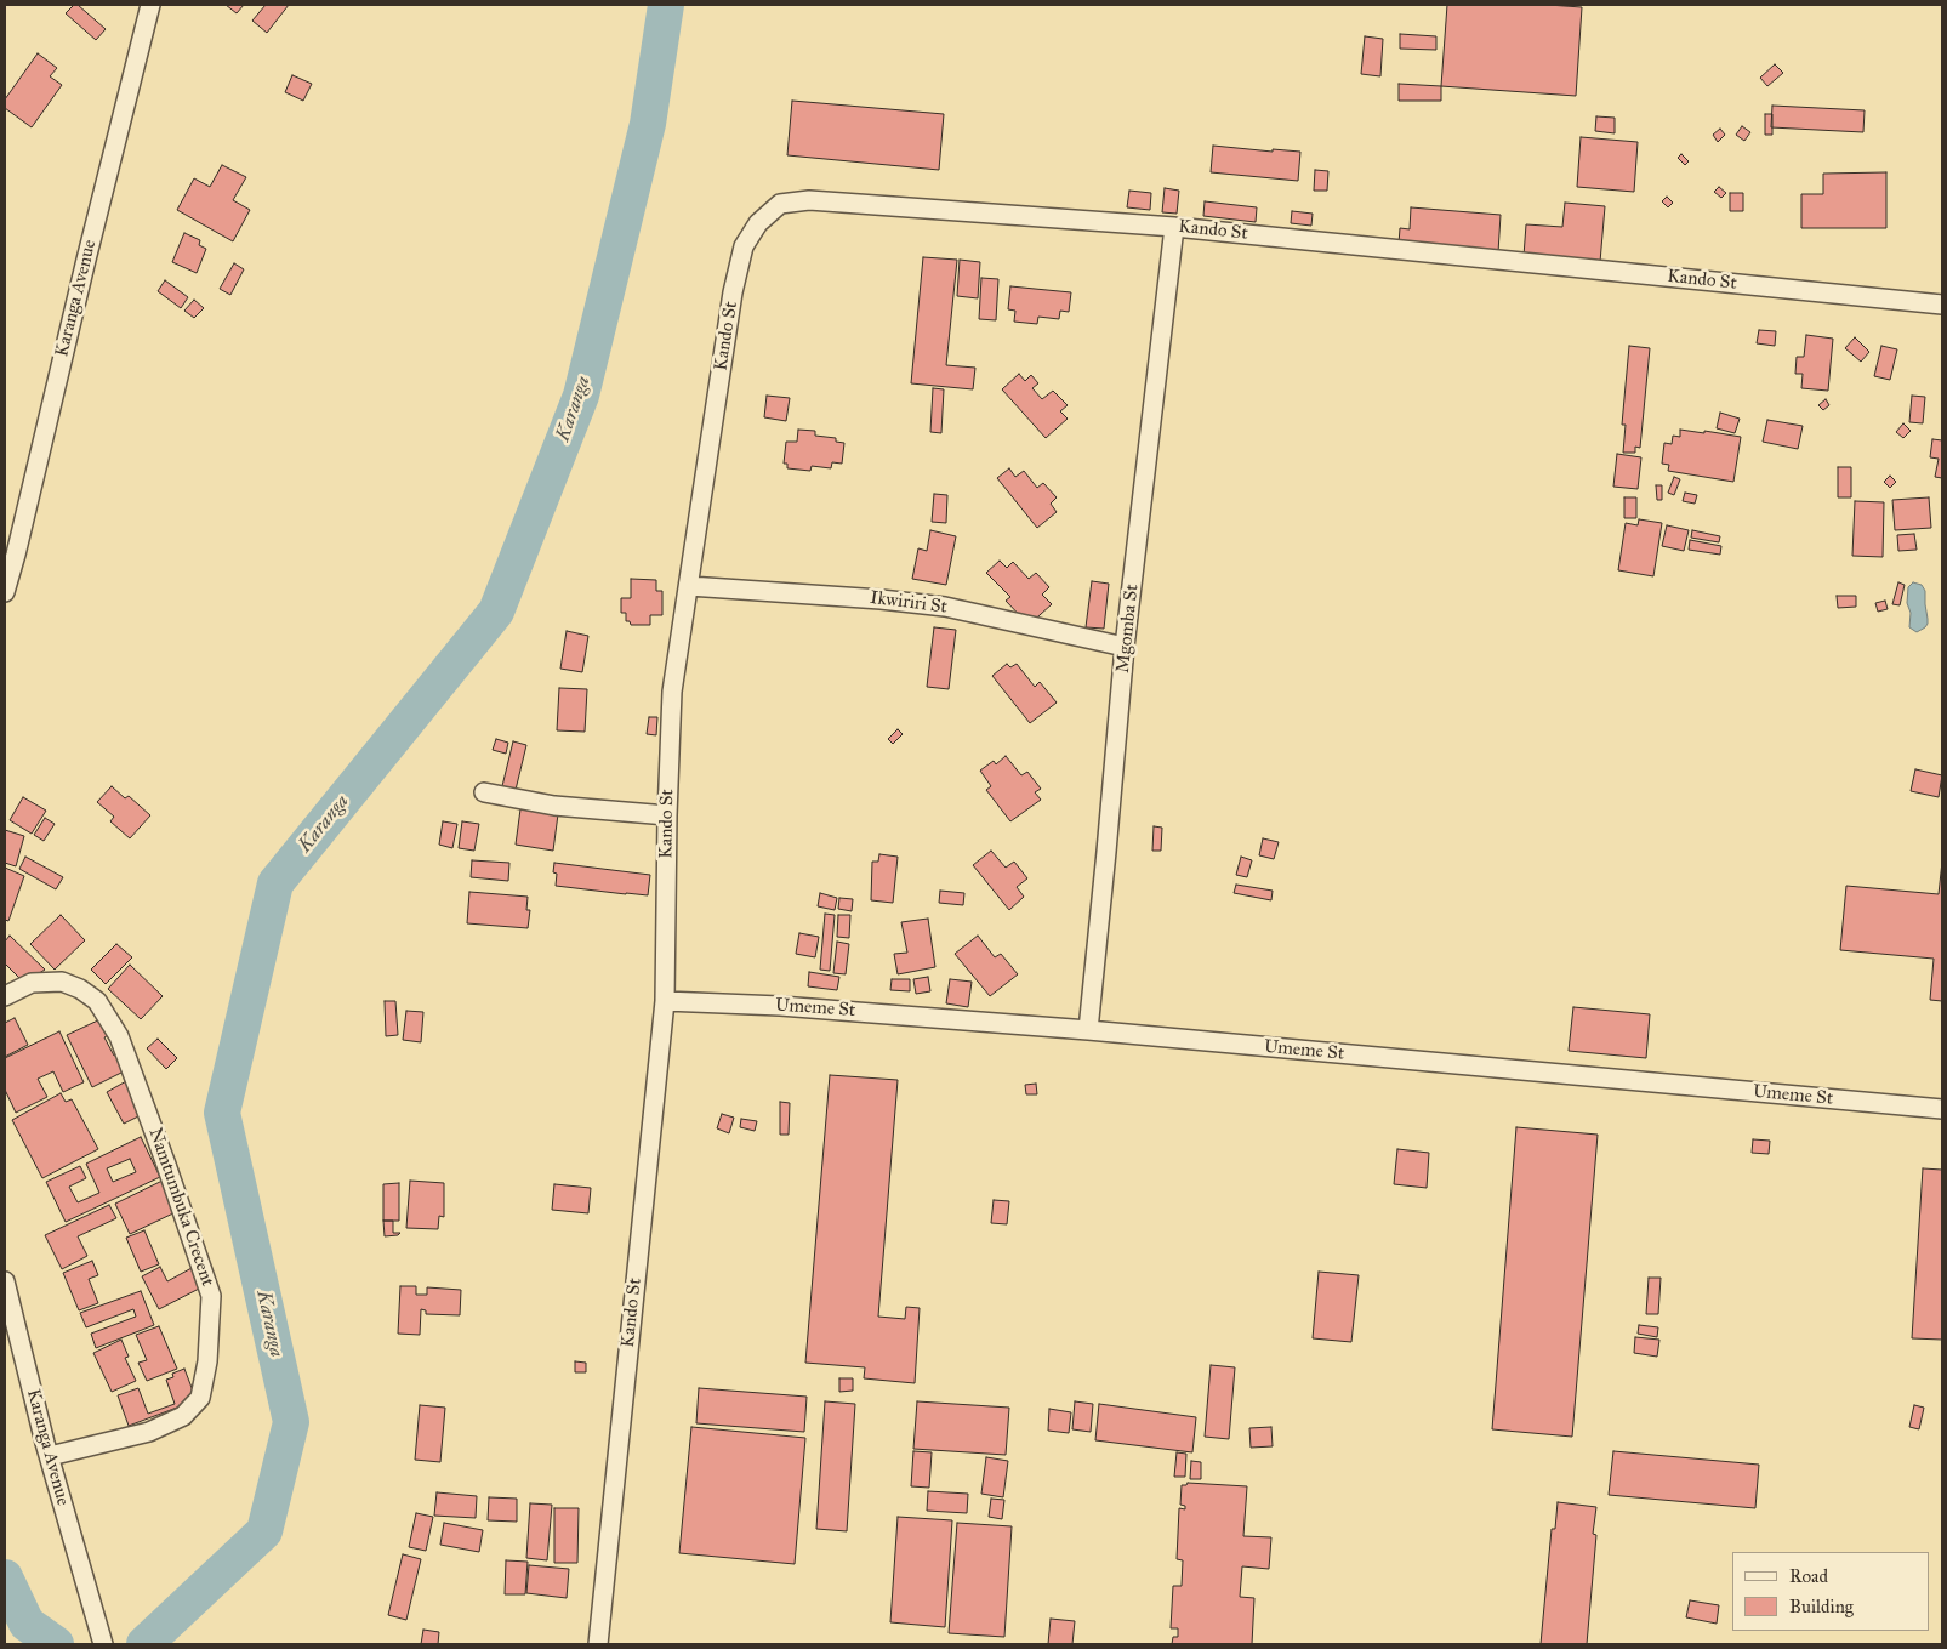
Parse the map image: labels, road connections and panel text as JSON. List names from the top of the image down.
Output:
{
  "streets": {
    "street": [
      "Kando St",
      "Karanga Avenue",
      "Ikwiriri St",
      "Mgomba St",
      "Umeme St",
      "Namtumbuka Crecent"
    ]
  },
  "crossings": [
    ["Kando St", "Ikwiriri St"],
    ["Kando St", "Mgomba St"],
    ["Kando St", "Umeme St"],
    ["Karanga Avenue", "Namtumbuka Crecent"],
    ["Ikwiriri St", "Mgomba St"],
    ["Mgomba St", "Umeme St"]
  ],
  "water": ["Karanga"],
  "legend": ["Road", "Building"]
}
